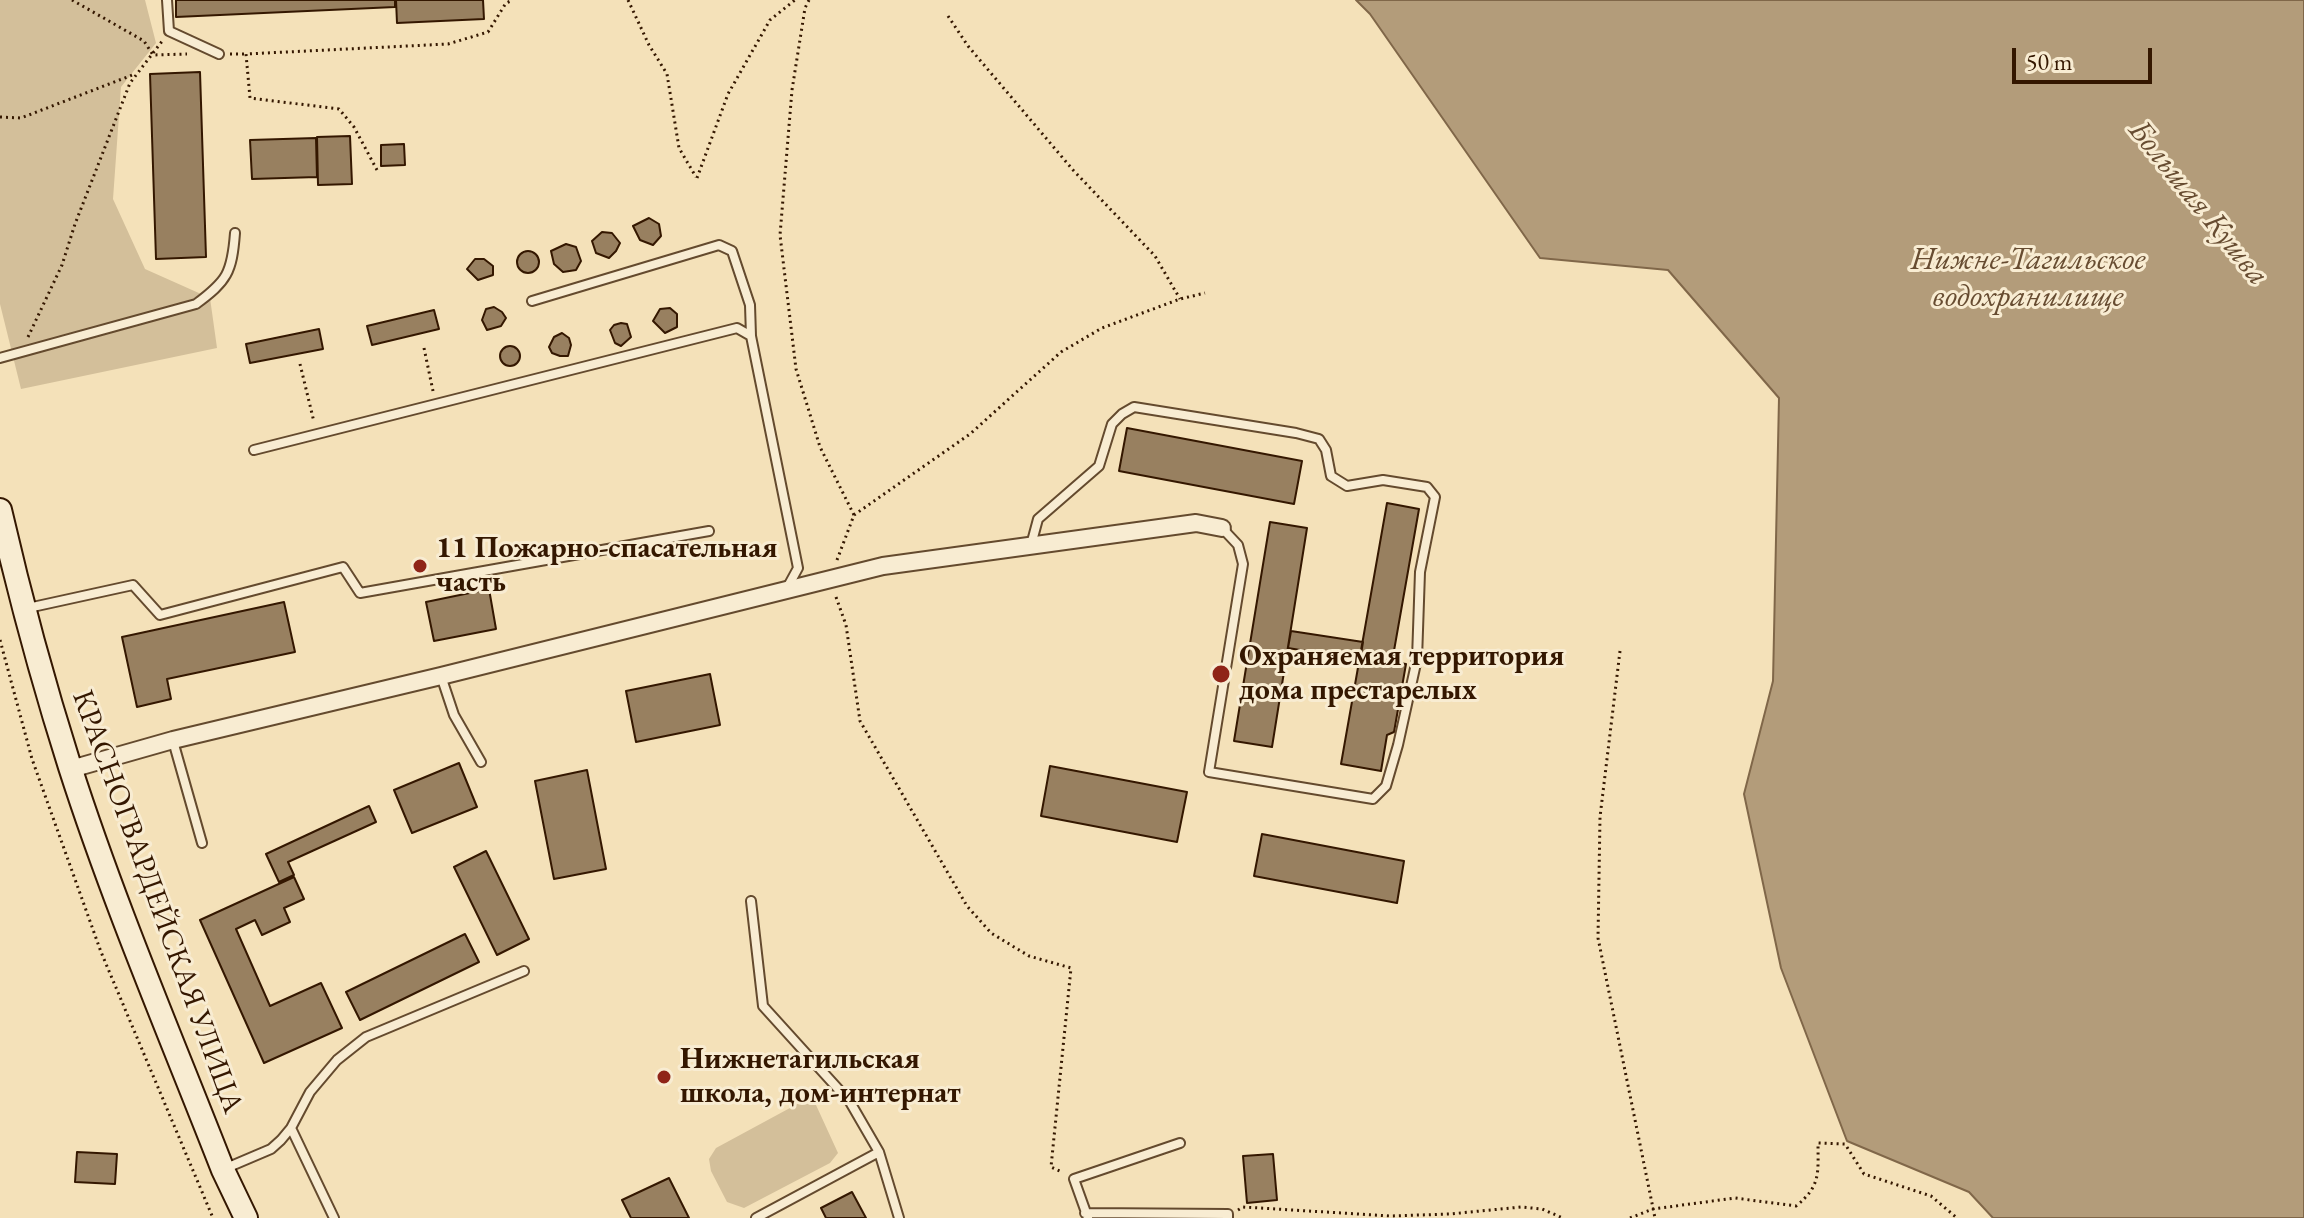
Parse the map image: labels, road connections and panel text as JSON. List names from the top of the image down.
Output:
{
  "streets": {
    "main road": ["КРАСНОГВАРДЕЙСКАЯ УЛИЦА"]
  },
  "water": ["Большая Кушва", "Нижне-Тагильское водохранилище"],
  "places": ["11 Пожарно-спасательная часть", "Охраняемая территория дома престарелых", "Нижнетагильская школа, дом-интернат"],
  "scale_bar": "50 m"
}
